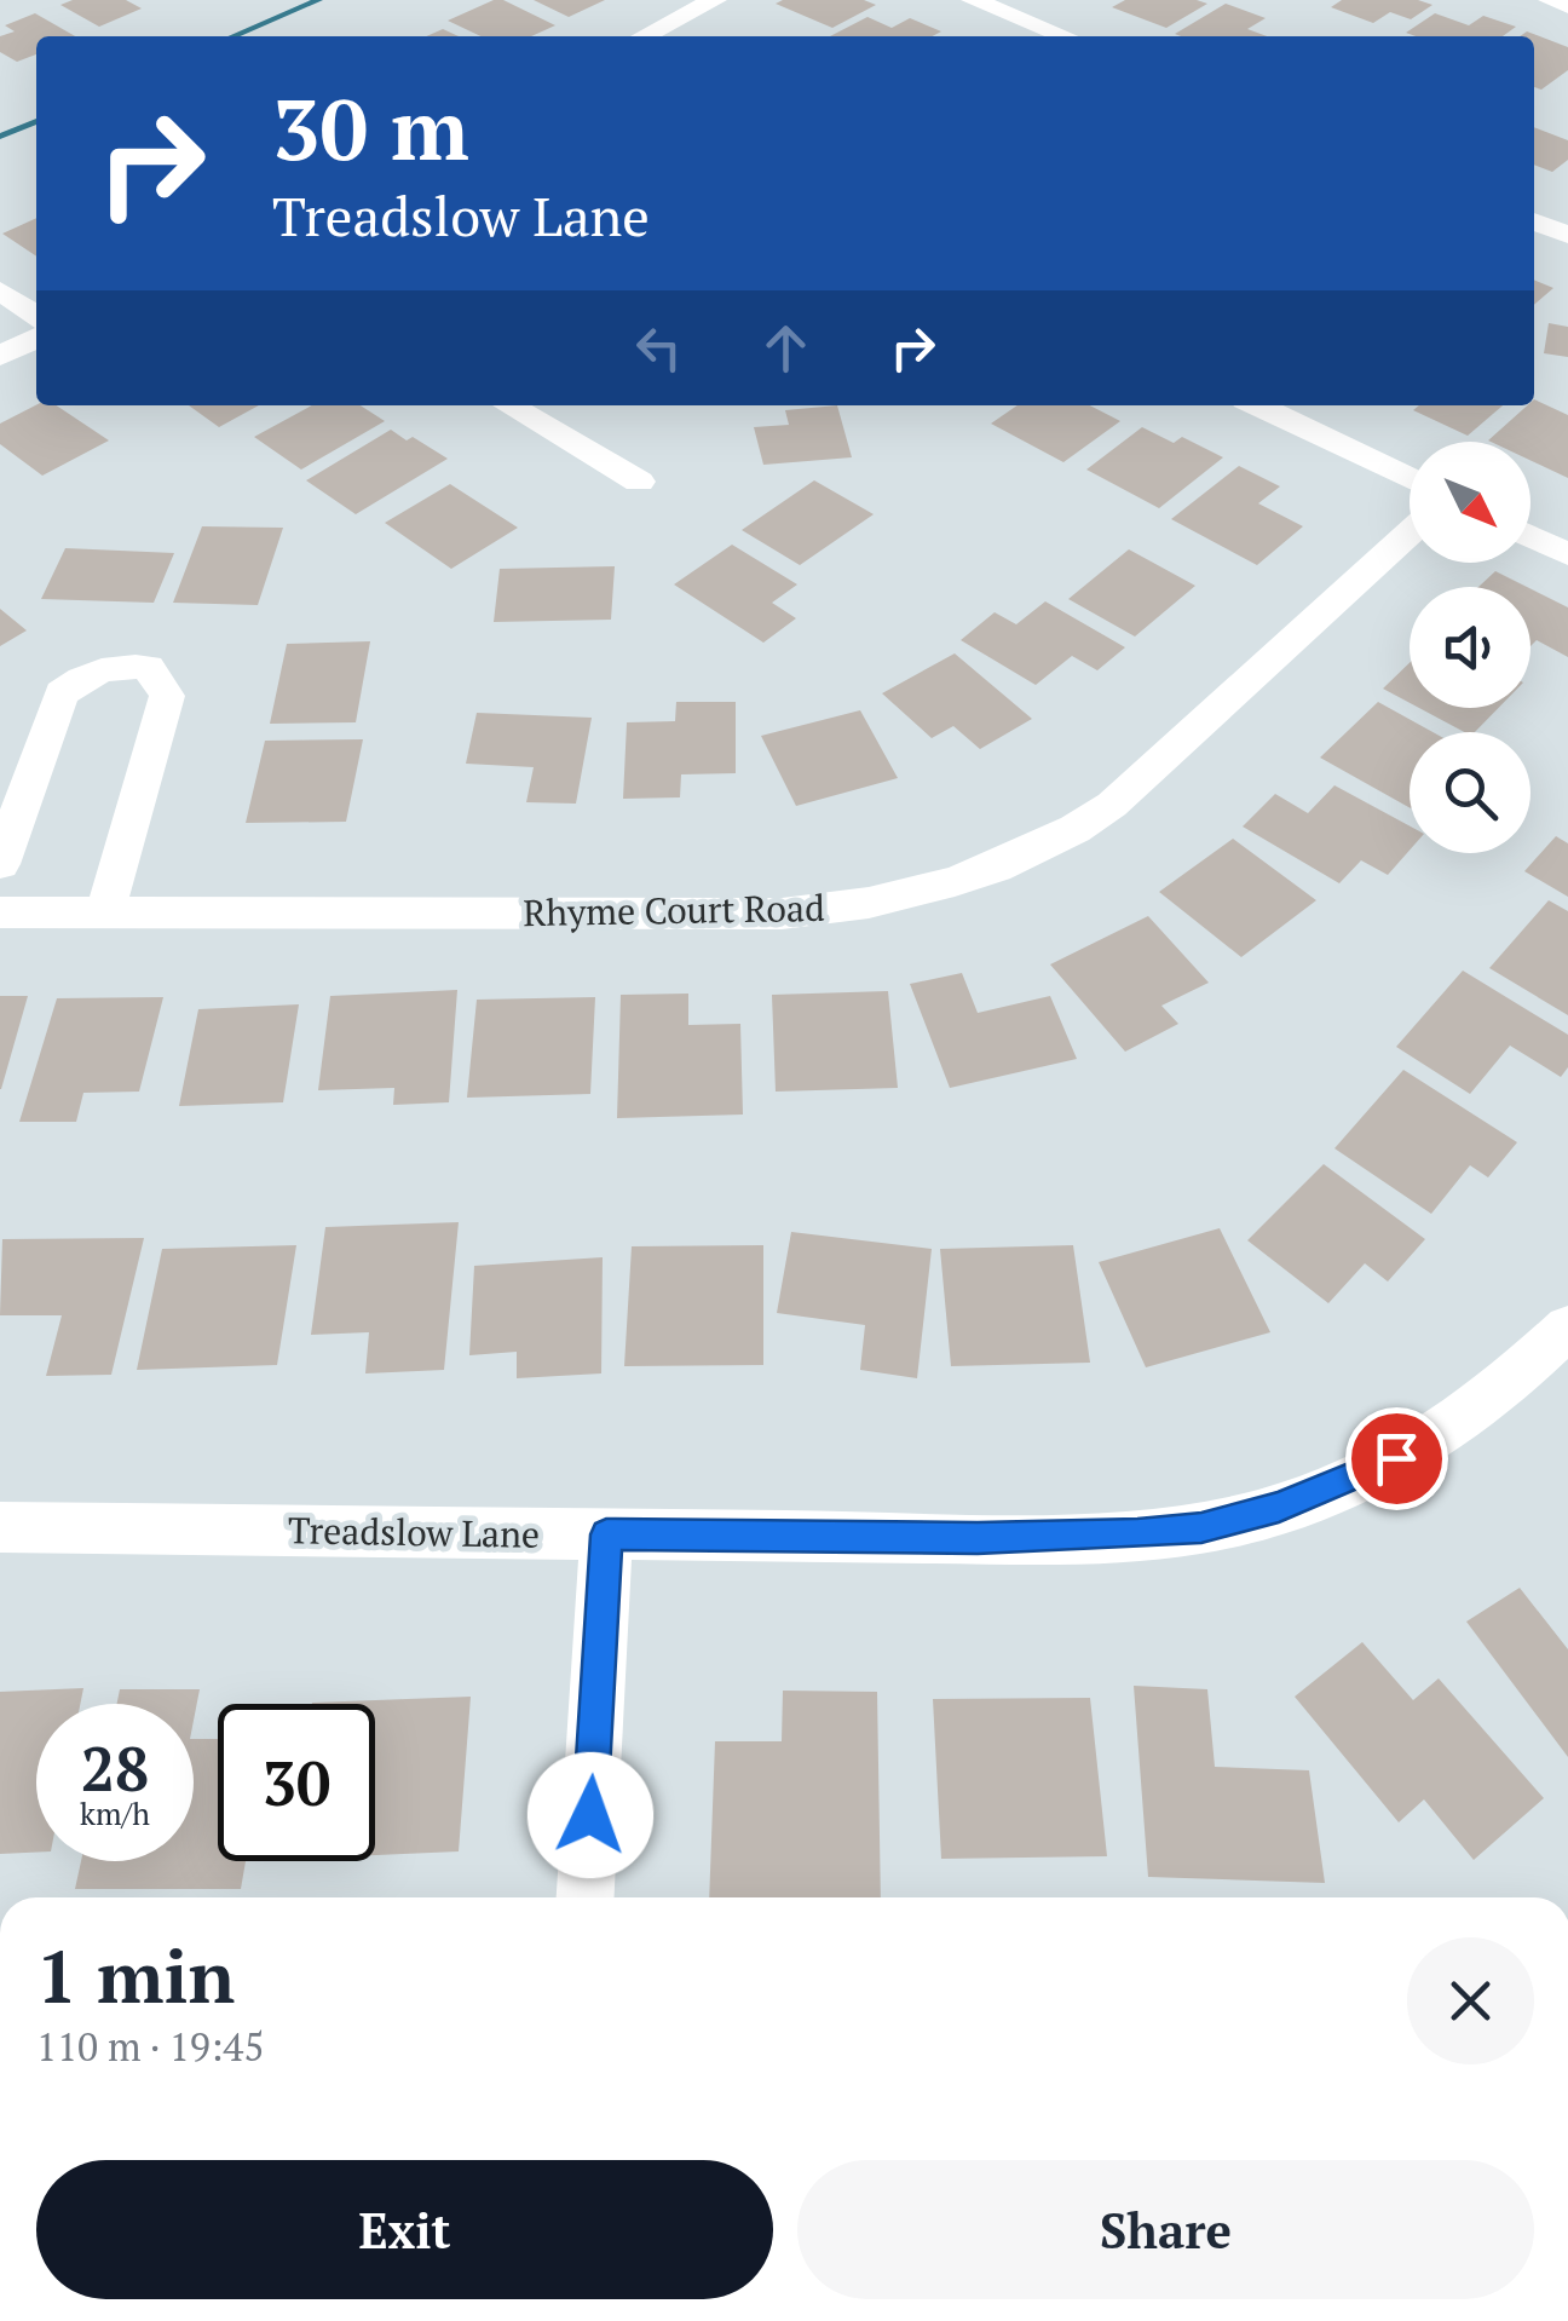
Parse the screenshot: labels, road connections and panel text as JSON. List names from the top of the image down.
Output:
{
  "streets": {
    "street": ["Rhyme Court Road", "Treadslow Lane"]
  },
  "north": "bottom right",
  "page": {
    "turn": ["30 m", "Treadslow Lane"],
    "speed": "28 km/h",
    "limit": "30",
    "heading": ["1 min", "110 m · 19:45"],
    "buttons": ["Exit", "Share"]
  }
}
